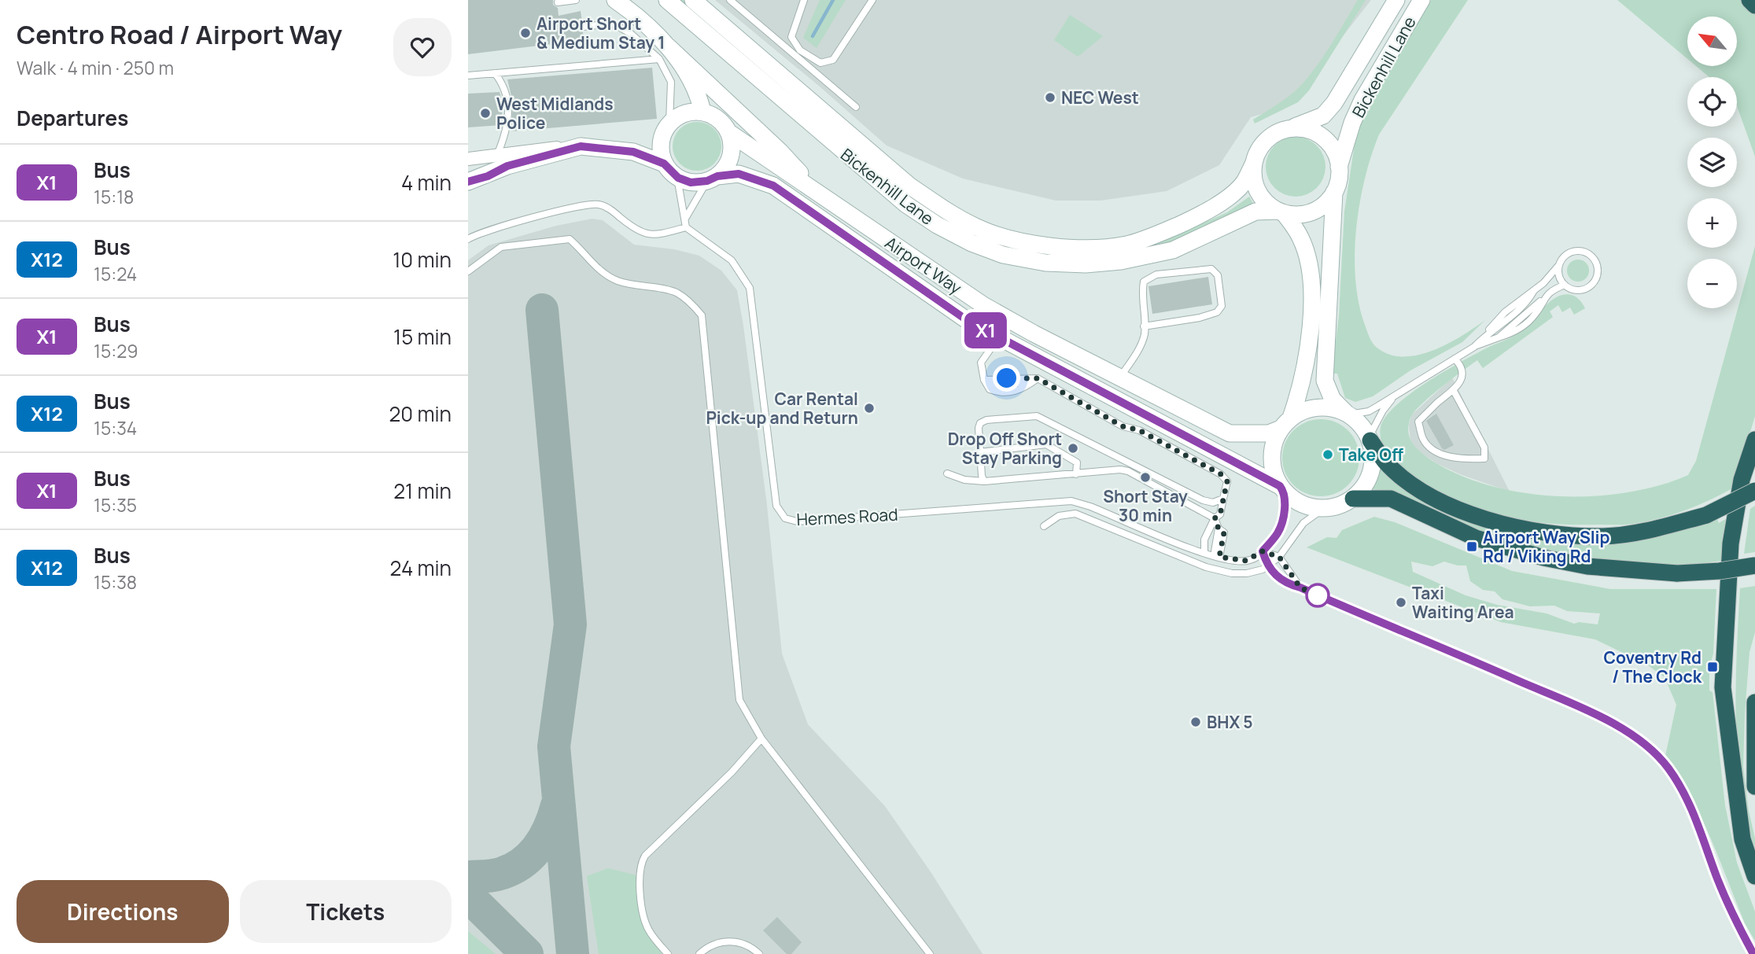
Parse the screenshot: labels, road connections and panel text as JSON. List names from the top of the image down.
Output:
{
  "streets": {
    "street": ["Bickenhill Lane", "Airport Way"],
    "lane": ["Hermes Road"]
  },
  "places": {
    "other": [
      "Airport Short & Medium Stay 1",
      "NEC West",
      "West Midlands Police",
      "Car Rental Pick-up and Return",
      "Drop Off Short Stay Parking",
      "Take Off",
      "Short Stay 30 min",
      "Taxi Waiting Area",
      "BHX 5"
    ],
    "transit": ["Airport Way Slip Rd / Viking Rd", "Coventry Rd / The Clock"]
  },
  "lines": ["bus line X1"],
  "north": "top left",
  "page": {
    "heading": [
      ["Centro Road / Airport Way", "Walk · 4 min · 250 m"],
      "Departures"
    ],
    "on_map": "X1",
    "map_buttons": ["+", "−"],
    "list": [
      {
        "mark": "X1",
        "name": "Bus",
        "note": "15:18",
        "value": "4 min"
      },
      {
        "mark": "X12",
        "name": "Bus",
        "note": "15:24",
        "value": "10 min"
      },
      {
        "mark": "X1",
        "name": "Bus",
        "note": "15:29",
        "value": "15 min"
      },
      {
        "mark": "X12",
        "name": "Bus",
        "note": "15:34",
        "value": "20 min"
      },
      {
        "mark": "X1",
        "name": "Bus",
        "note": "15:35",
        "value": "21 min"
      },
      {
        "mark": "X12",
        "name": "Bus",
        "note": "15:38",
        "value": "24 min"
      }
    ],
    "buttons": ["Directions", "Tickets"]
  }
}
